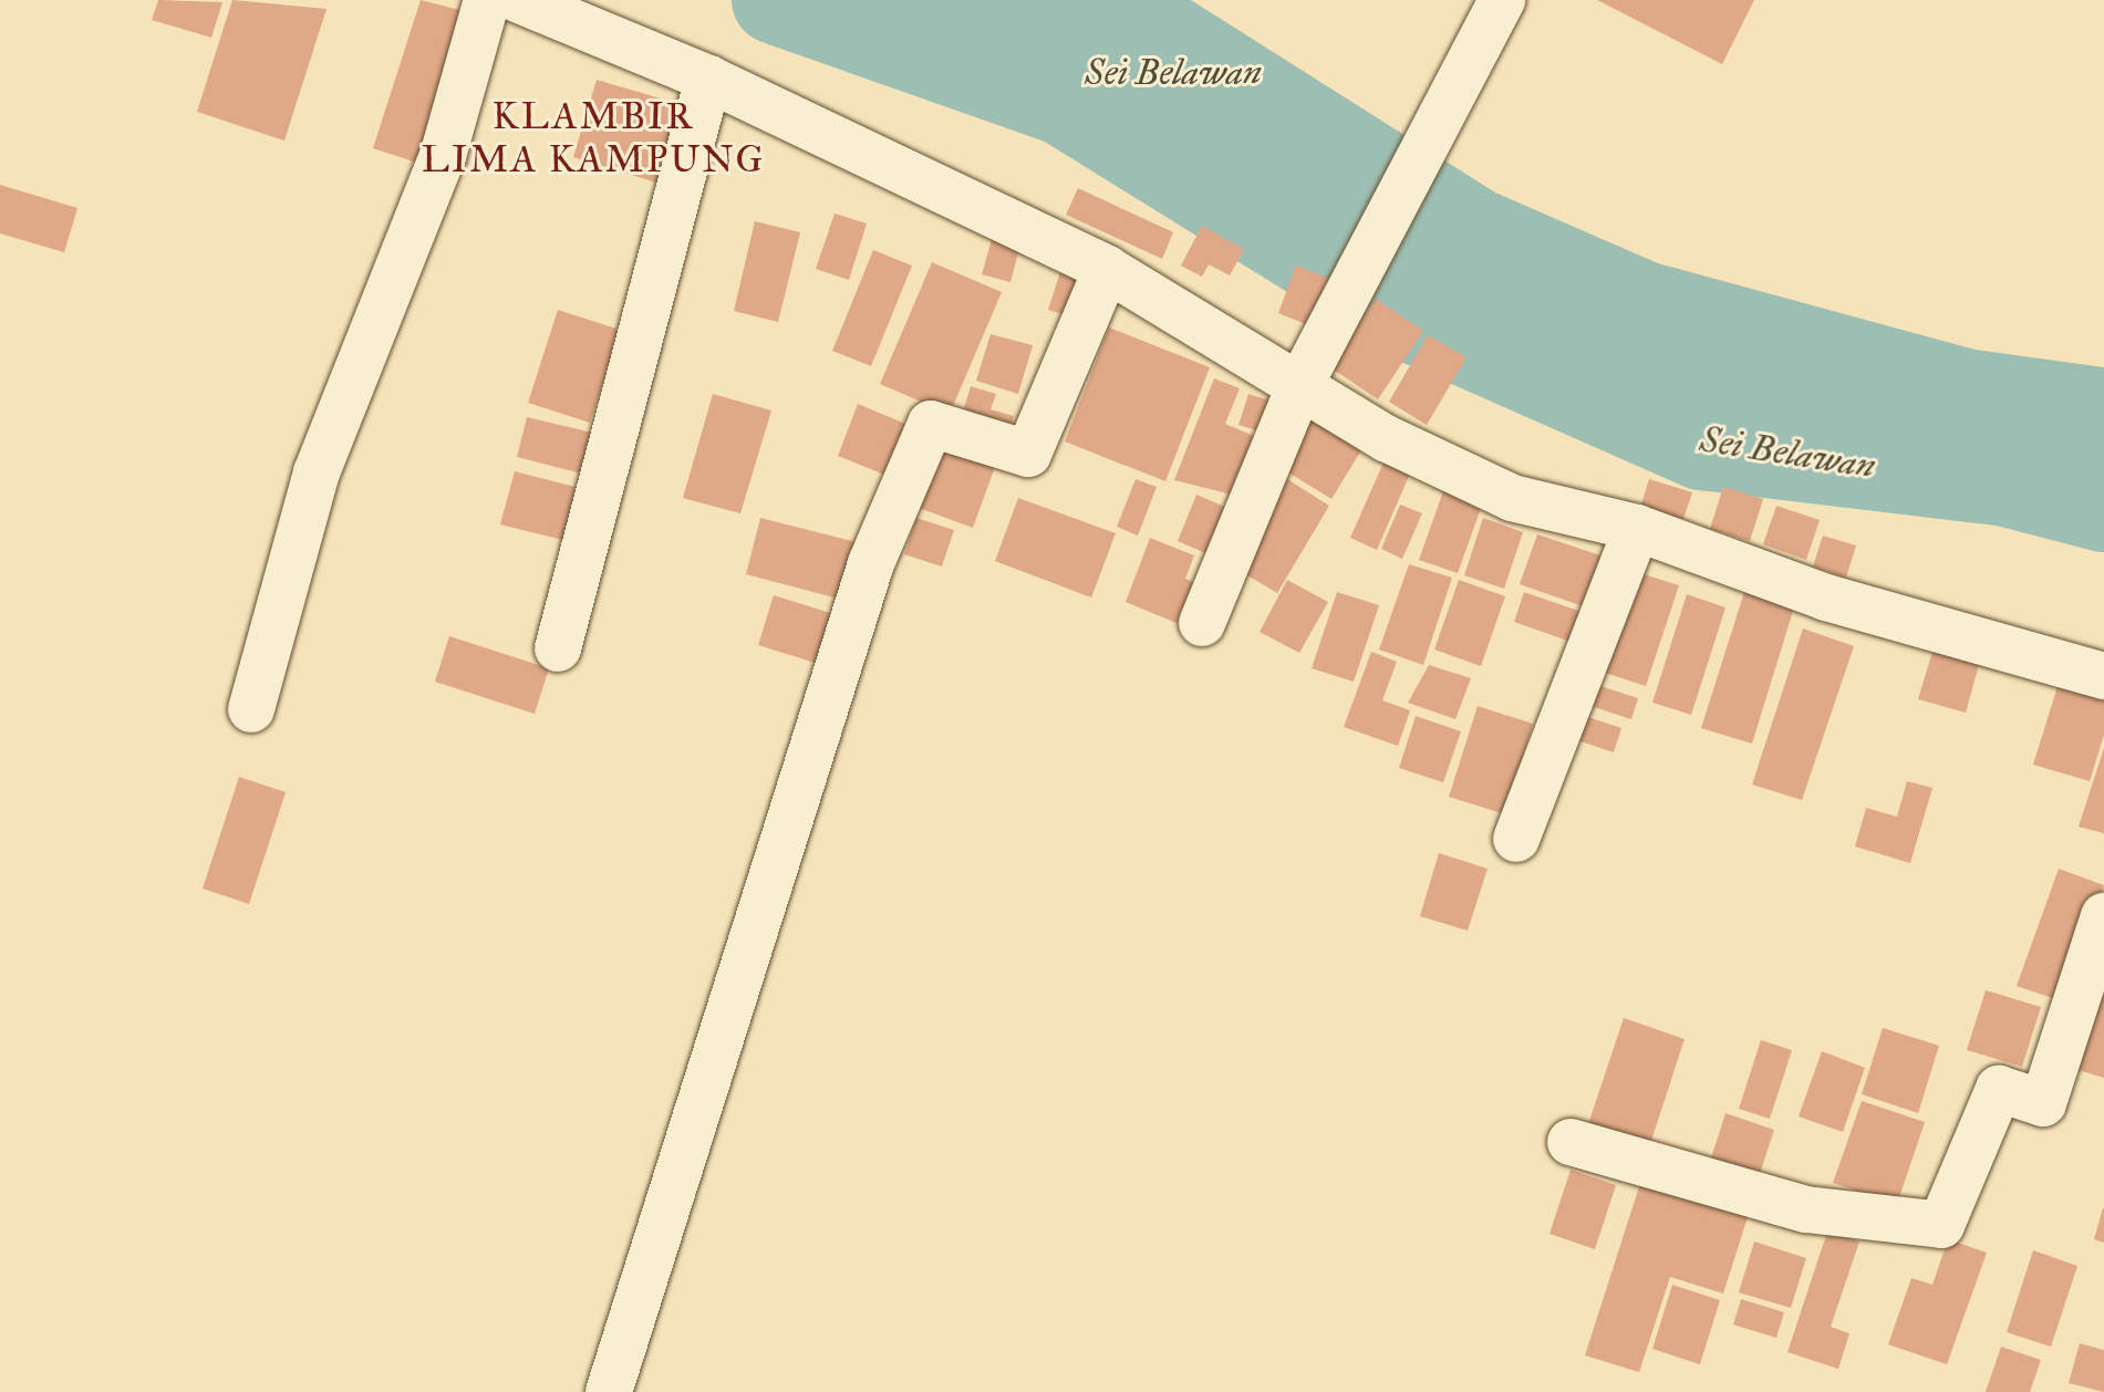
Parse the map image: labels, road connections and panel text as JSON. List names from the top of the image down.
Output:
{
  "districts": ["KLAMBIR LIMA KAMPUNG"],
  "water": ["Sei Belawan"]
}
